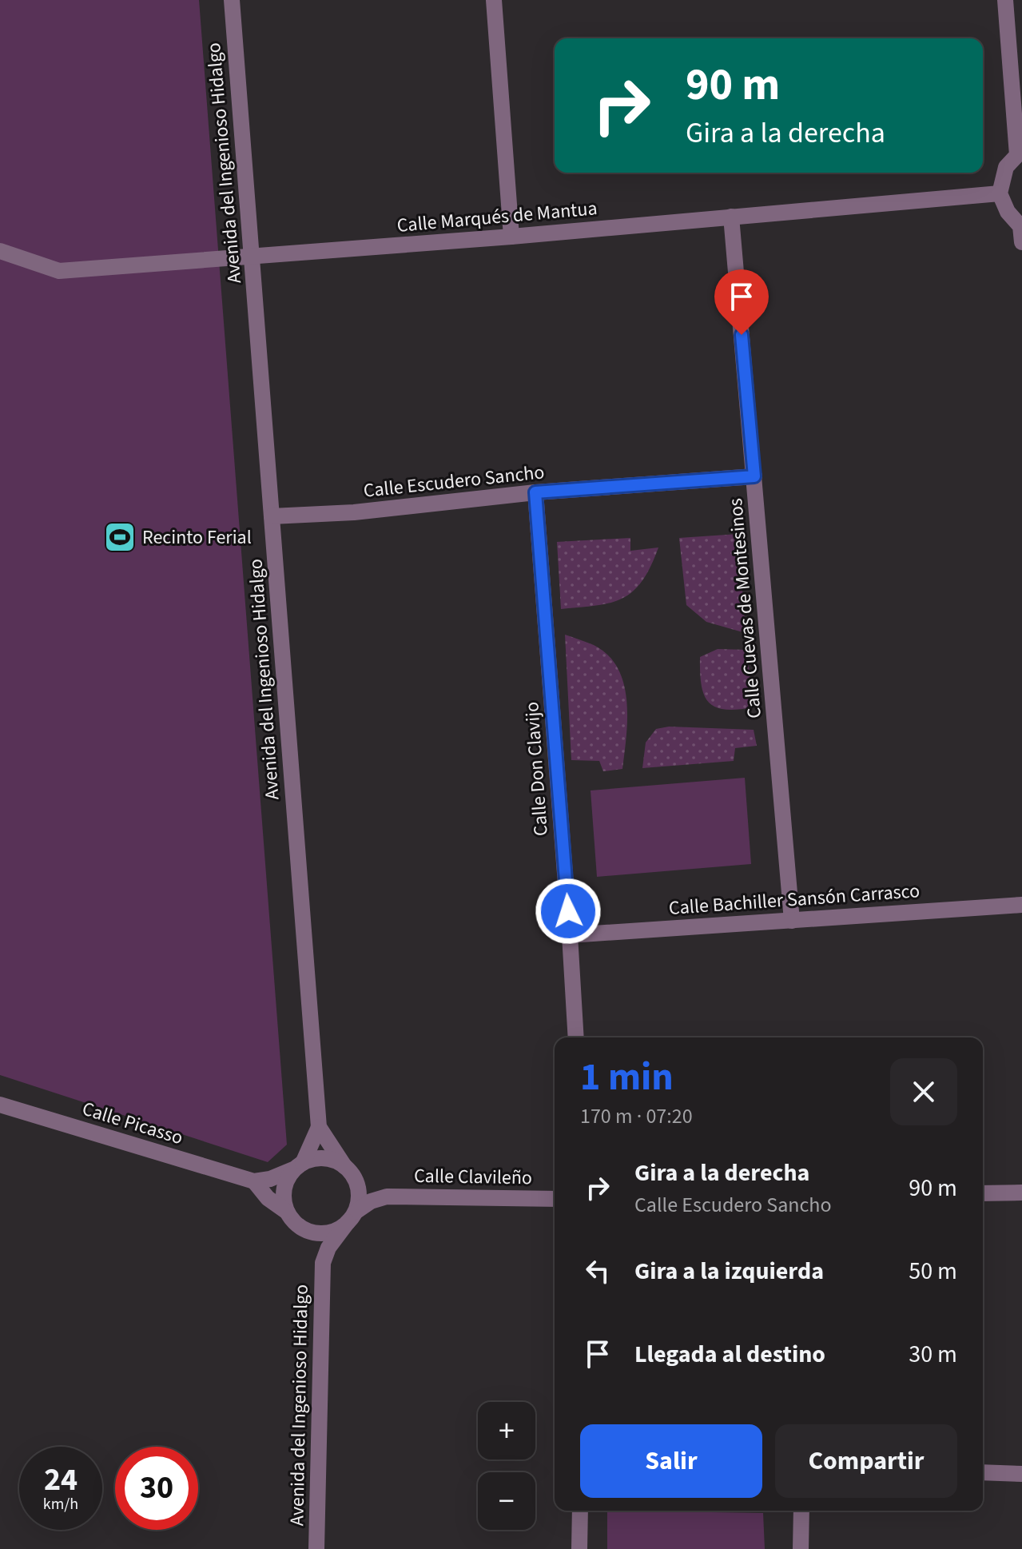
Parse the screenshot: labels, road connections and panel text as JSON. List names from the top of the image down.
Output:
{
  "streets": {
    "street": [
      "Avenida del Ingenioso Hidalgo",
      "Calle Marqués de Mantua",
      "Calle Escudero Sancho",
      "Calle Cuevas de Montesinos",
      "Calle Don Clavijo",
      "Calle Bachiller Sansón Carrasco",
      "Calle Picasso",
      "Calle Clavileño"
    ]
  },
  "crossings": [
    ["Avenida del Ingenioso Hidalgo", "Calle Marqués de Mantua"],
    ["Avenida del Ingenioso Hidalgo", "Calle Escudero Sancho"],
    ["Avenida del Ingenioso Hidalgo", "Calle Picasso"],
    ["Avenida del Ingenioso Hidalgo", "Calle Clavileño"],
    ["Calle Marqués de Mantua", "Calle Cuevas de Montesinos"],
    ["Calle Escudero Sancho", "Calle Cuevas de Montesinos"],
    ["Calle Escudero Sancho", "Calle Don Clavijo"],
    ["Calle Cuevas de Montesinos", "Calle Bachiller Sansón Carrasco"],
    ["Calle Don Clavijo", "Calle Bachiller Sansón Carrasco"],
    ["Calle Picasso", "Calle Clavileño"]
  ],
  "places": {
    "sports": ["Recinto Ferial"]
  },
  "page": {
    "turn": ["90 m", "Gira a la derecha"],
    "heading": ["1 min", "170 m · 07:20"],
    "list": [
      {
        "name": "Gira a la derecha",
        "note": "Calle Escudero Sancho",
        "value": "90 m"
      },
      {
        "name": "Gira a la izquierda",
        "value": "50 m"
      },
      {
        "name": "Llegada al destino",
        "value": "30 m"
      }
    ],
    "map_buttons": ["+", "−"],
    "buttons": ["Salir", "Compartir"],
    "speed": "24 km/h",
    "limit": "30"
  }
}
